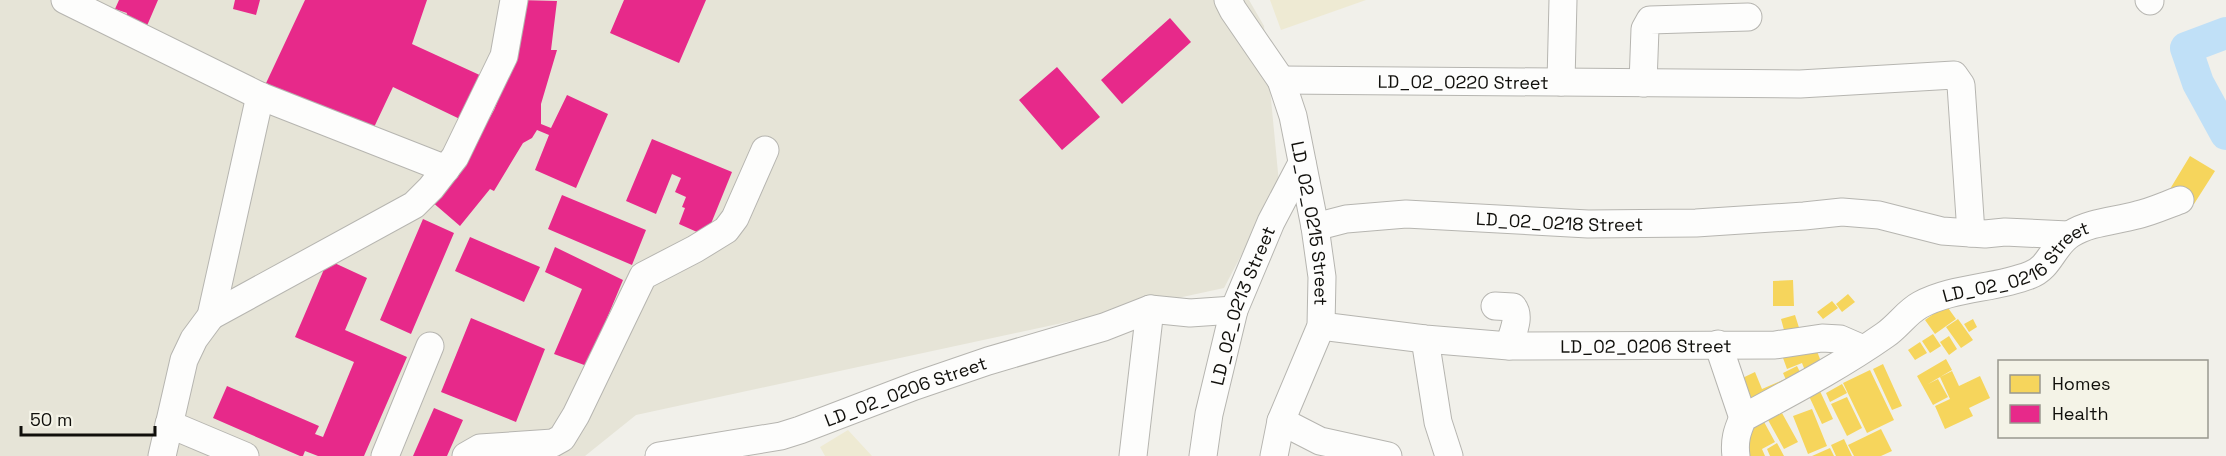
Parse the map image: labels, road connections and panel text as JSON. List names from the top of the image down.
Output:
{
  "streets": {
    "street": [
      "LD_02_0220 Street",
      "LD_02_0218 Street",
      "LD_02_0215 Street",
      "LD_02_0216 Street",
      "LD_02_0213 Street",
      "LD_02_0206 Street"
    ]
  },
  "crossings": [
    ["LD_02_0220 Street", "LD_02_0218 Street"],
    ["LD_02_0220 Street", "LD_02_0215 Street"],
    ["LD_02_0218 Street", "LD_02_0215 Street"],
    ["LD_02_0218 Street", "LD_02_0216 Street"],
    ["LD_02_0215 Street", "LD_02_0213 Street"],
    ["LD_02_0215 Street", "LD_02_0206 Street"],
    ["LD_02_0216 Street", "LD_02_0206 Street"]
  ],
  "legend": ["Homes", "Health"],
  "scale_bar": "50 m"
}
